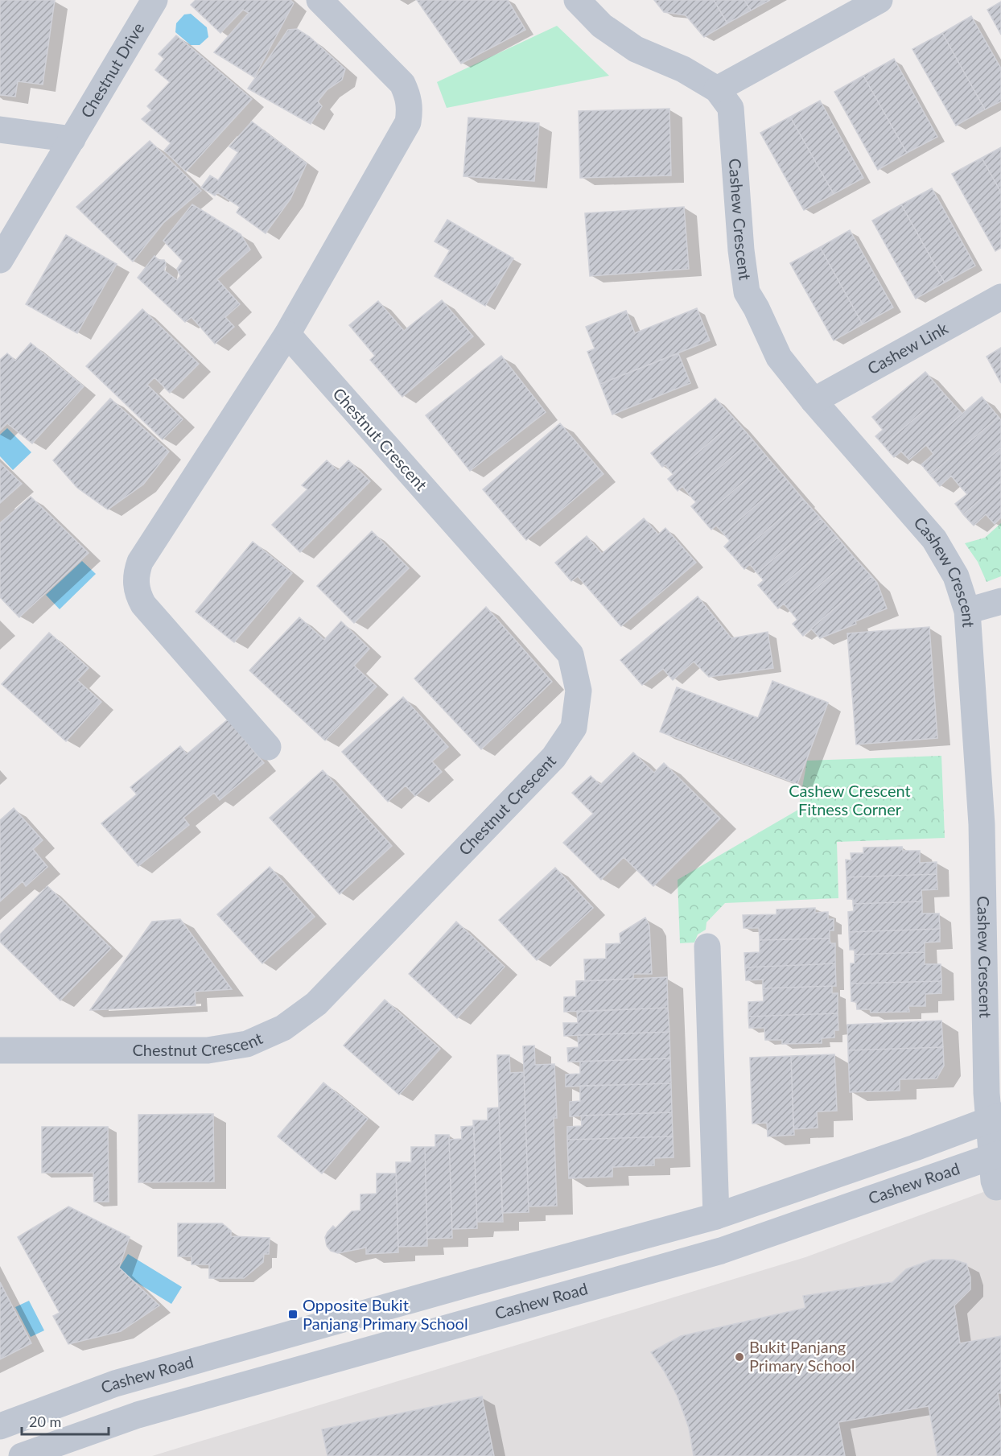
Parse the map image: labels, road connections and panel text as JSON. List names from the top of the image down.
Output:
{
  "streets": {
    "street": [
      "Chestnut Drive",
      "Cashew Crescent",
      "Cashew Link",
      "Chestnut Crescent",
      "Cashew Road"
    ]
  },
  "crossings": [
    ["Cashew Crescent", "Cashew Link"],
    ["Cashew Crescent", "Cashew Road"]
  ],
  "parks": ["Cashew Crescent Fitness Corner"],
  "places": {
    "transit": ["Opposite Bukit Panjang Primary School"],
    "other": ["Bukit Panjang Primary School"]
  },
  "scale_bar": "20 m"
}
